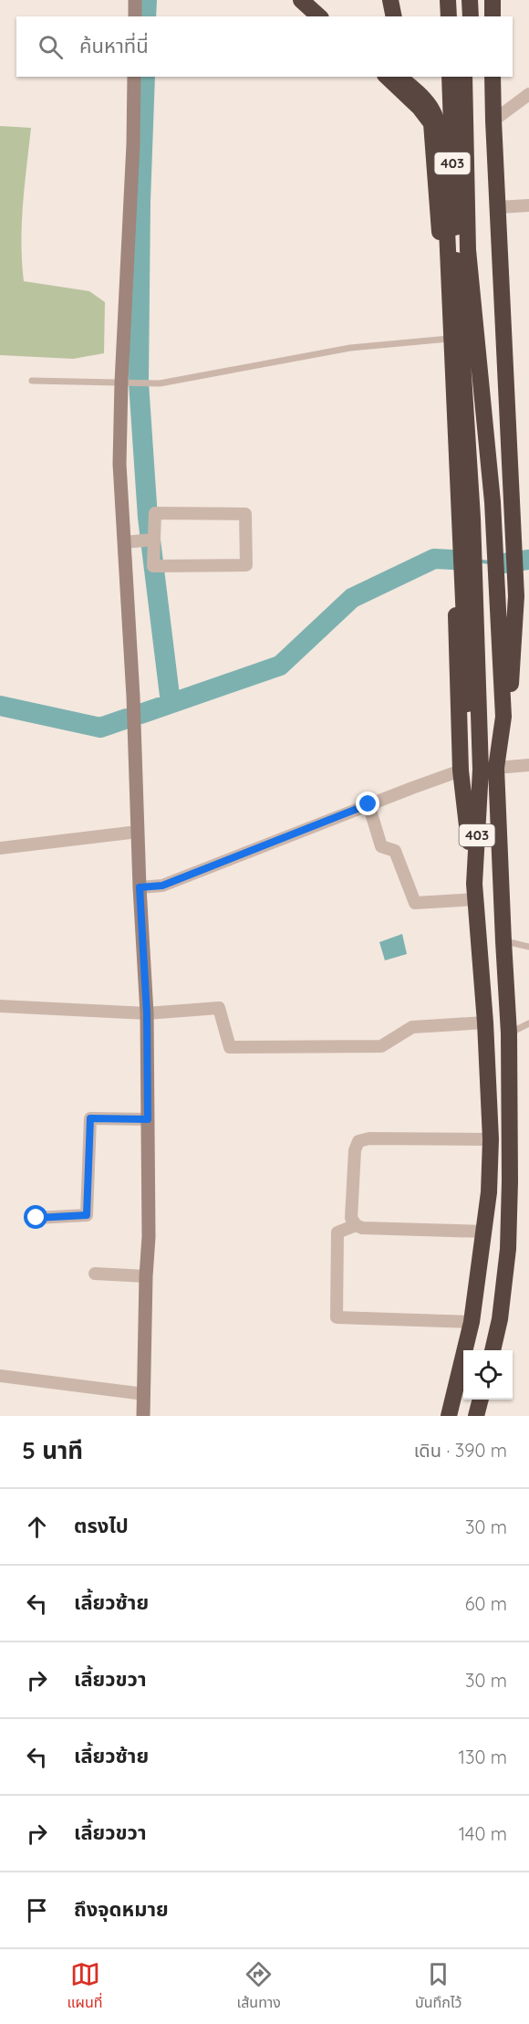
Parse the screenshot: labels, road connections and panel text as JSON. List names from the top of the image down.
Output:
{
  "streets": {
    "highway": ["403"]
  },
  "page": {
    "search": "ค้นหาที่นี่",
    "heading": ["5 นาที", "เดิน · 390 m"],
    "list": [
      ["ตรงไป", "30 m"],
      ["เลี้ยวซ้าย", "60 m"],
      ["เลี้ยวขวา", "30 m"],
      ["เลี้ยวซ้าย", "130 m"],
      ["เลี้ยวขวา", "140 m"],
      "ถึงจุดหมาย"
    ],
    "nav": ["แผนที่", "เส้นทาง", "บันทึกไว้"]
  }
}
